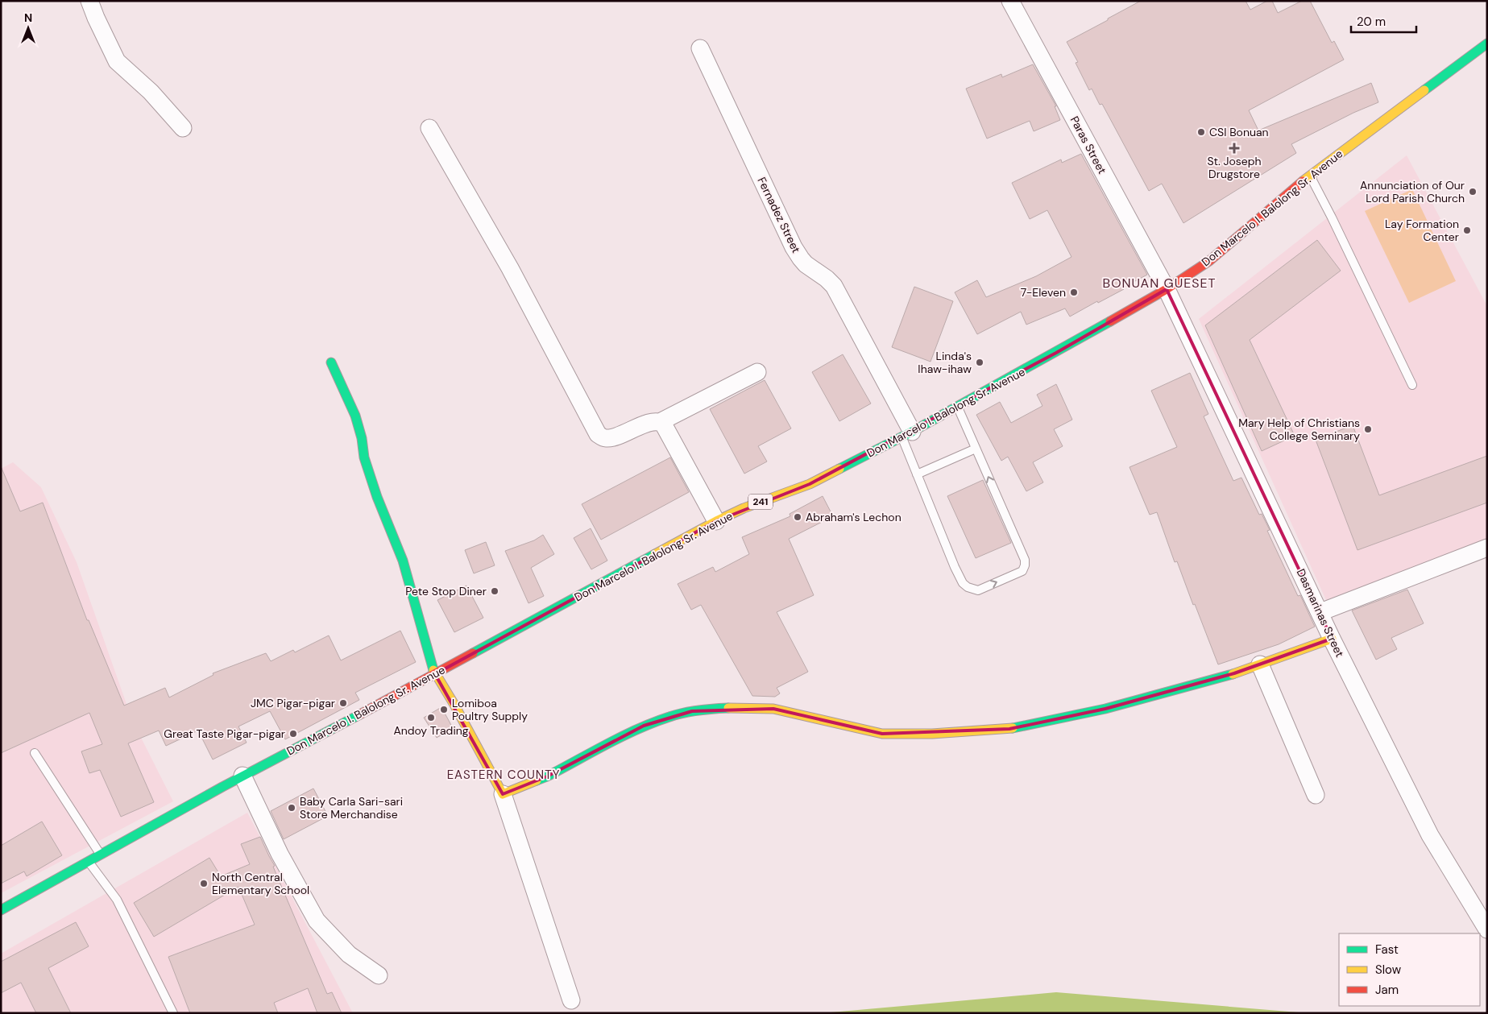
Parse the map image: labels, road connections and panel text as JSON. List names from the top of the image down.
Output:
{
  "streets": {
    "main road": ["Don Marcelo I. Balolong Sr. Avenue", "241"],
    "street": ["Paras Street", "Fernadez Street", "Dasmarinas Street"]
  },
  "crossings": [
    ["Paras Street", "Don Marcelo I. Balolong Sr. Avenue"],
    ["Paras Street", "Dasmarinas Street"],
    ["Don Marcelo I. Balolong Sr. Avenue", "Fernadez Street"],
    ["Don Marcelo I. Balolong Sr. Avenue", "Dasmarinas Street"]
  ],
  "districts": ["BONUAN GUESET", "EASTERN COUNTY"],
  "places": {
    "other": [
      "CSI Bonuan",
      "Annunciation of Our Lord Parish Church",
      "Lay Formation Center",
      "7-Eleven",
      "Linda's Ihaw-ihaw",
      "Mary Help of Christians College Seminary",
      "Abraham's Lechon",
      "Pete Stop Diner",
      "JMC Pigar-pigar",
      "Lomiboa Poultry Supply",
      "Andoy Trading",
      "Great Taste Pigar-pigar",
      "Baby Carla Sari-sari Store Merchandise",
      "North Central Elementary School"
    ],
    "health": ["St. Joseph Drugstore"]
  },
  "legend": ["Fast", "Slow", "Jam"],
  "scale_bar": "20 m",
  "north": "top"
}
